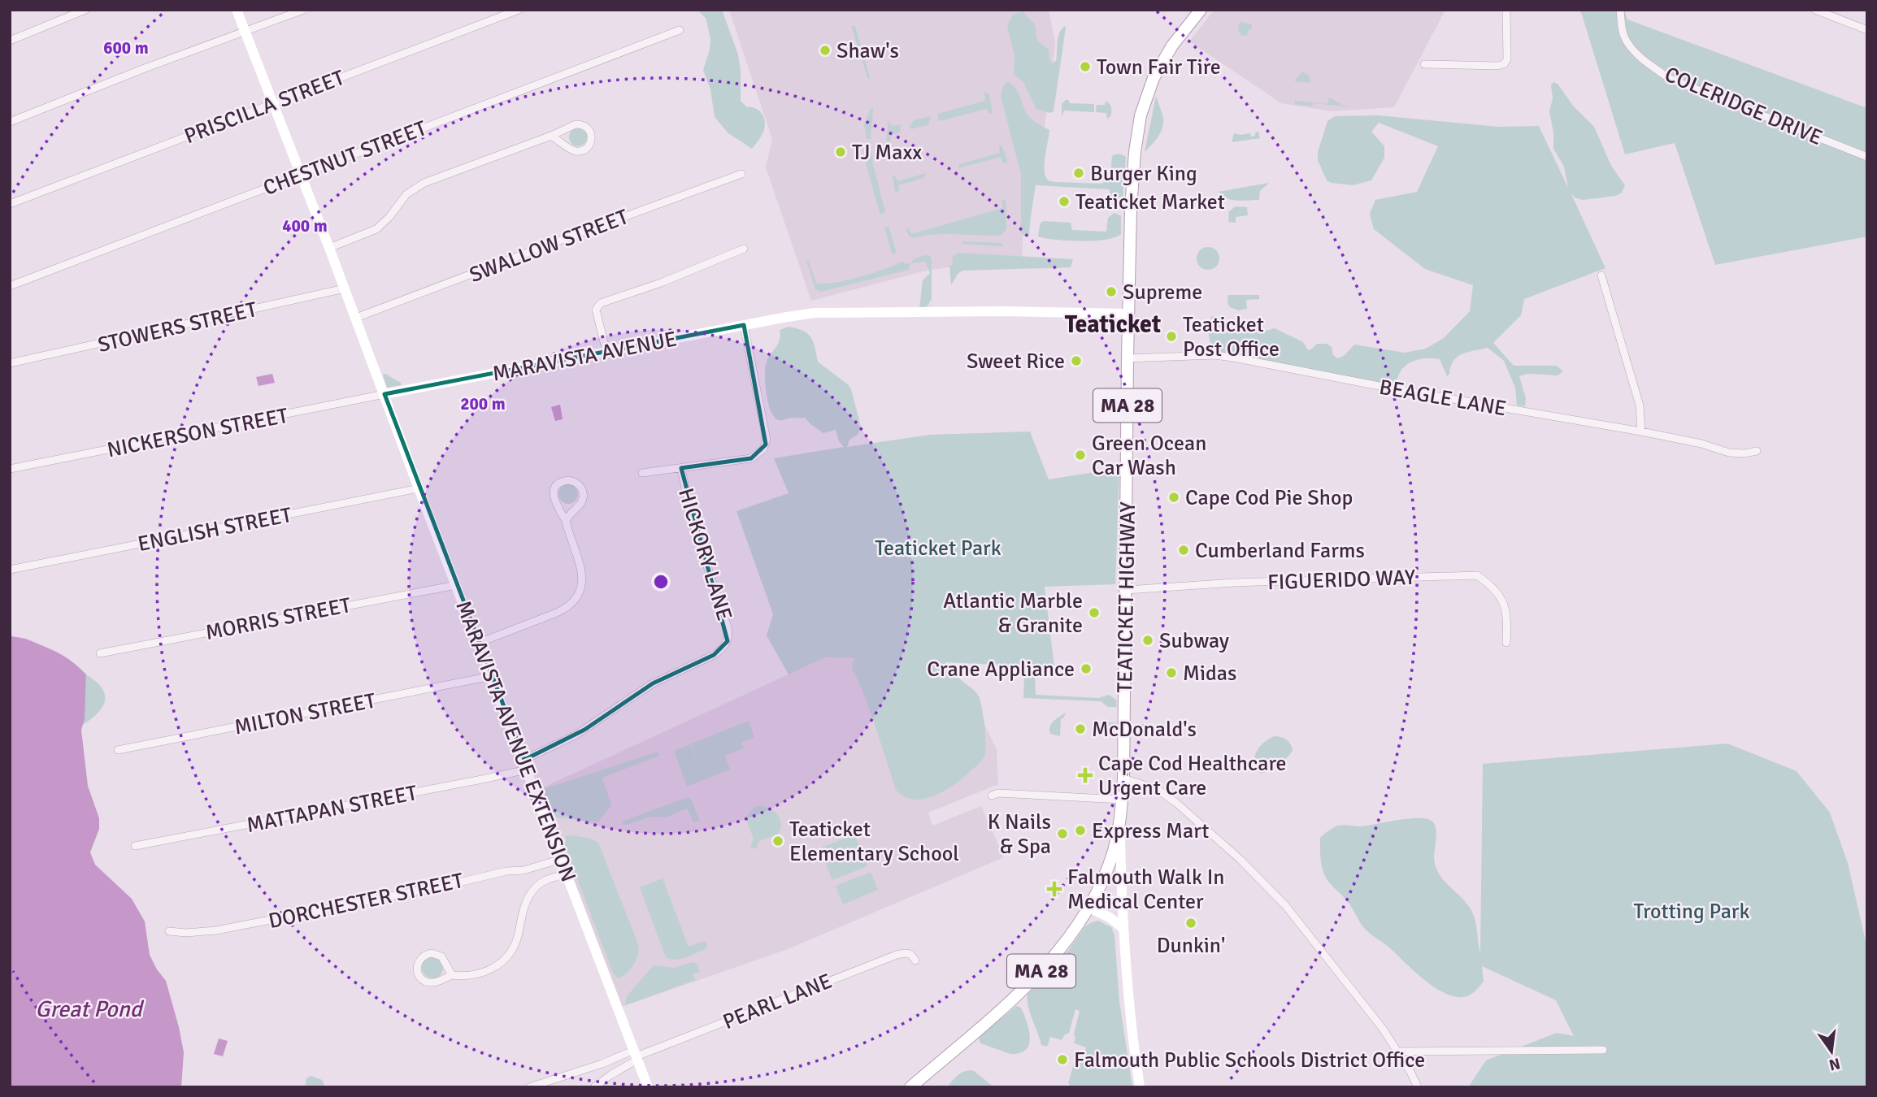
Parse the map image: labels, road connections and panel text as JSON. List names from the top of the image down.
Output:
{
  "streets": {
    "main road": [
      "MARAVISTA AVENUE",
      "MA 28",
      "TEATICKET HIGHWAY",
      "MARAVISTA AVENUE EXTENSION"
    ],
    "street": [
      "COLERIDGE DRIVE",
      "PRISCILLA STREET",
      "CHESTNUT STREET",
      "SWALLOW STREET",
      "STOWERS STREET",
      "BEAGLE LANE",
      "NICKERSON STREET",
      "ENGLISH STREET",
      "HICKORY LANE",
      "FIGUERIDO WAY",
      "MORRIS STREET",
      "MILTON STREET",
      "MATTAPAN STREET",
      "DORCHESTER STREET",
      "PEARL LANE"
    ]
  },
  "crossings": [
    ["MARAVISTA AVENUE", "NICKERSON STREET"],
    ["MARAVISTA AVENUE", "TEATICKET HIGHWAY"],
    ["MARAVISTA AVENUE", "MARAVISTA AVENUE EXTENSION"],
    ["BEAGLE LANE", "TEATICKET HIGHWAY"],
    ["NICKERSON STREET", "MARAVISTA AVENUE EXTENSION"],
    ["ENGLISH STREET", "MARAVISTA AVENUE EXTENSION"],
    ["HICKORY LANE", "MATTAPAN STREET"],
    ["FIGUERIDO WAY", "TEATICKET HIGHWAY"],
    ["MORRIS STREET", "MARAVISTA AVENUE EXTENSION"],
    ["MILTON STREET", "MARAVISTA AVENUE EXTENSION"],
    ["MARAVISTA AVENUE EXTENSION", "MATTAPAN STREET"],
    ["MARAVISTA AVENUE EXTENSION", "DORCHESTER STREET"],
    ["MARAVISTA AVENUE EXTENSION", "PEARL LANE"]
  ],
  "districts": ["Teaticket"],
  "water": ["Great Pond"],
  "parks": ["Teaticket Park", "Trotting Park"],
  "places": {
    "other": [
      "Shaw's",
      "Town Fair Tire",
      "TJ Maxx",
      "Burger King",
      "Teaticket Market",
      "Supreme",
      "Teaticket Post Office",
      "Sweet Rice",
      "Green Ocean Car Wash",
      "Cape Cod Pie Shop",
      "Cumberland Farms",
      "Atlantic Marble & Granite",
      "Subway",
      "Crane Appliance",
      "Midas",
      "McDonald's",
      "Express Mart",
      "K Nails & Spa",
      "Teaticket Elementary School",
      "Dunkin'",
      "Falmouth Public Schools District Office"
    ],
    "health": ["Cape Cod Healthcare Urgent Care", "Falmouth Walk In Medical Center"]
  },
  "north": "bottom",
  "rings": ["600 m", "400 m", "200 m"]
}
